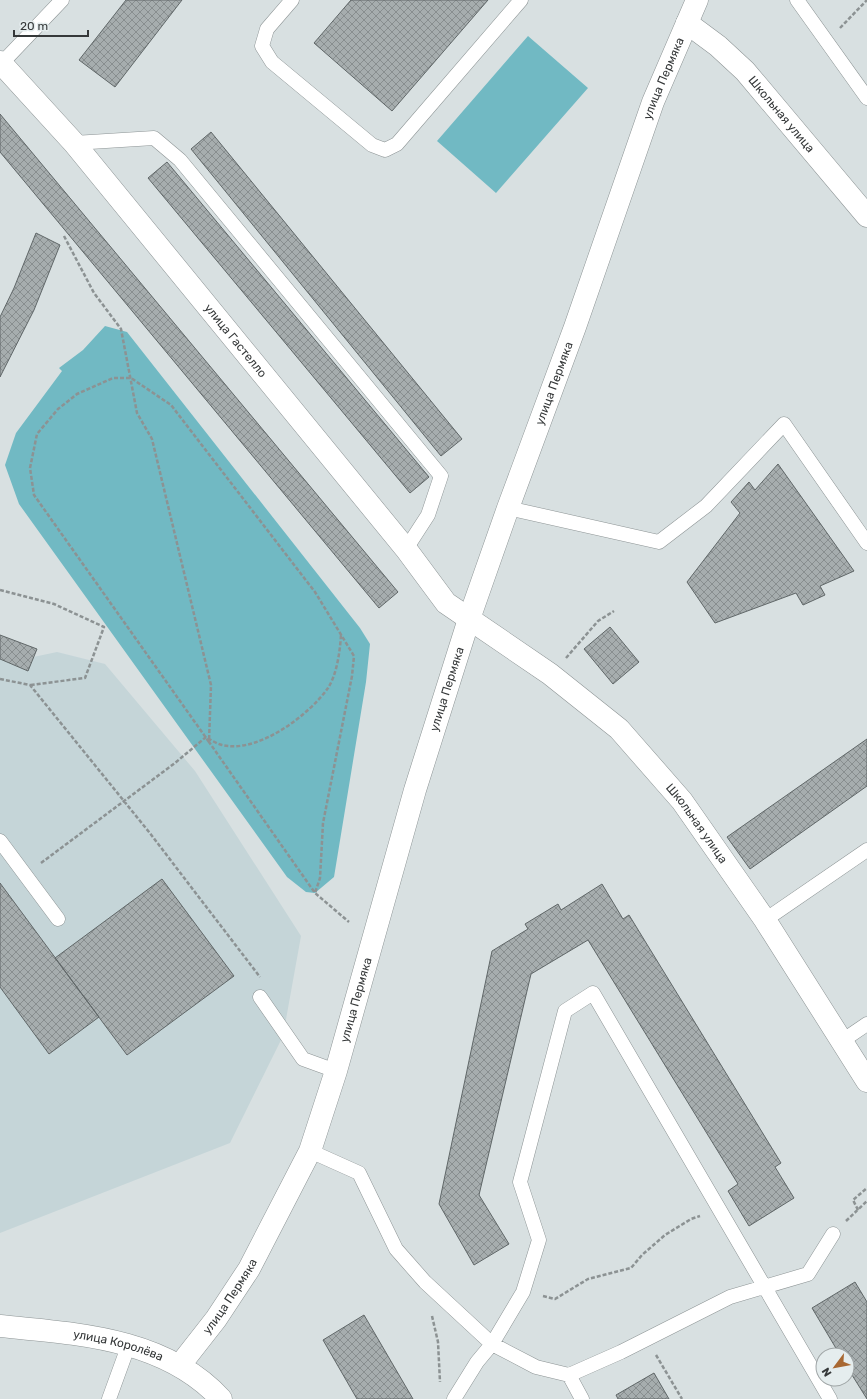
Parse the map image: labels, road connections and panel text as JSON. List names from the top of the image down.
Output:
{
  "streets": {
    "main road": [
      "улица Пермяка",
      "Школьная улица",
      "улица Гастелло",
      "улица Королёва"
    ]
  },
  "crossings": [
    ["улица Пермяка", "Школьная улица"],
    ["улица Пермяка", "улица Гастелло"],
    ["улица Пермяка", "улица Королёва"],
    ["Школьная улица", "улица Гастелло"]
  ],
  "scale_bar": "20 m",
  "north": "bottom left"
}
